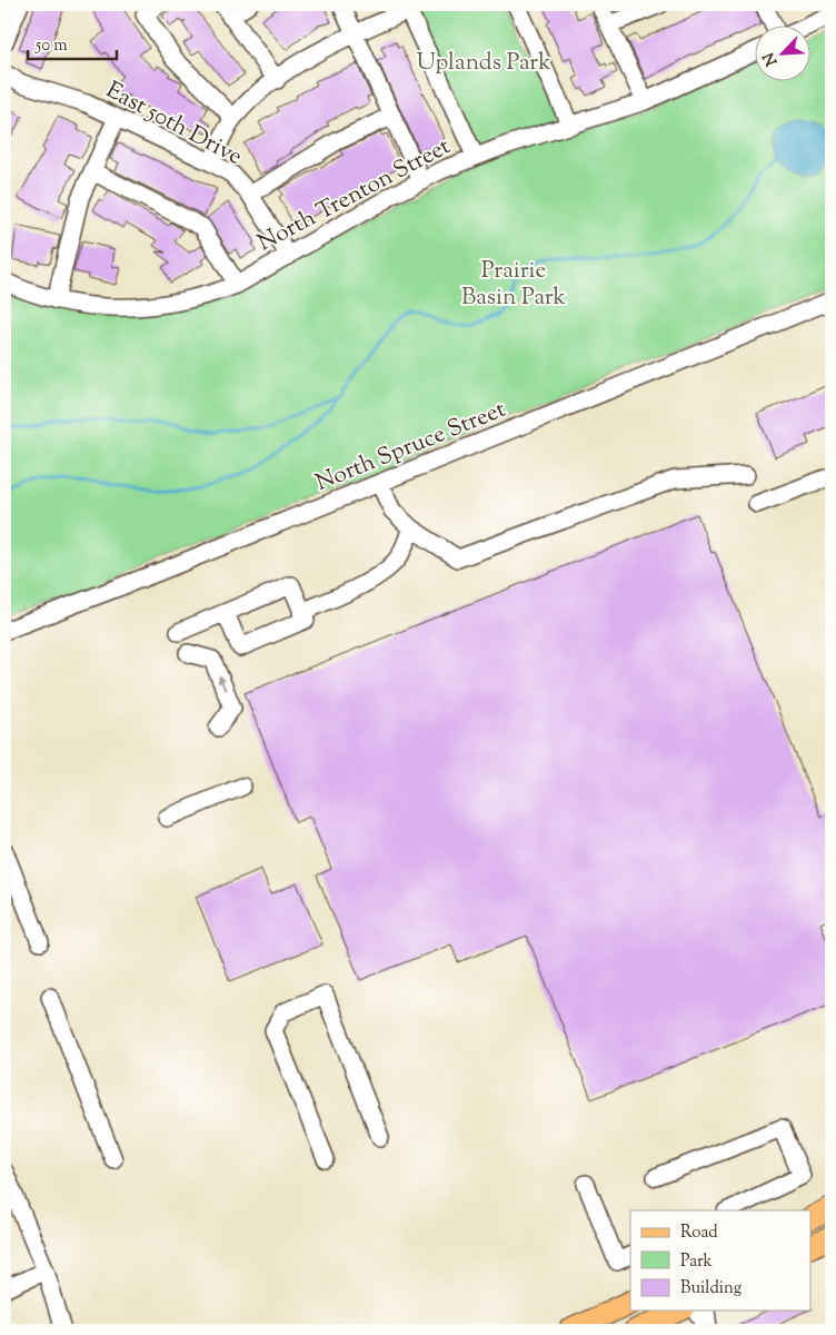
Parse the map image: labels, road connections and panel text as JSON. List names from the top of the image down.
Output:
{
  "streets": {
    "street": ["East 50th Drive", "North Trenton Street", "North Spruce Street"]
  },
  "crossings": [
    ["East 50th Drive", "North Trenton Street"]
  ],
  "parks": ["Uplands Park", "Prairie Basin Park"],
  "legend": ["Road", "Park", "Building"],
  "scale_bar": "50 m",
  "north": "bottom left"
}
